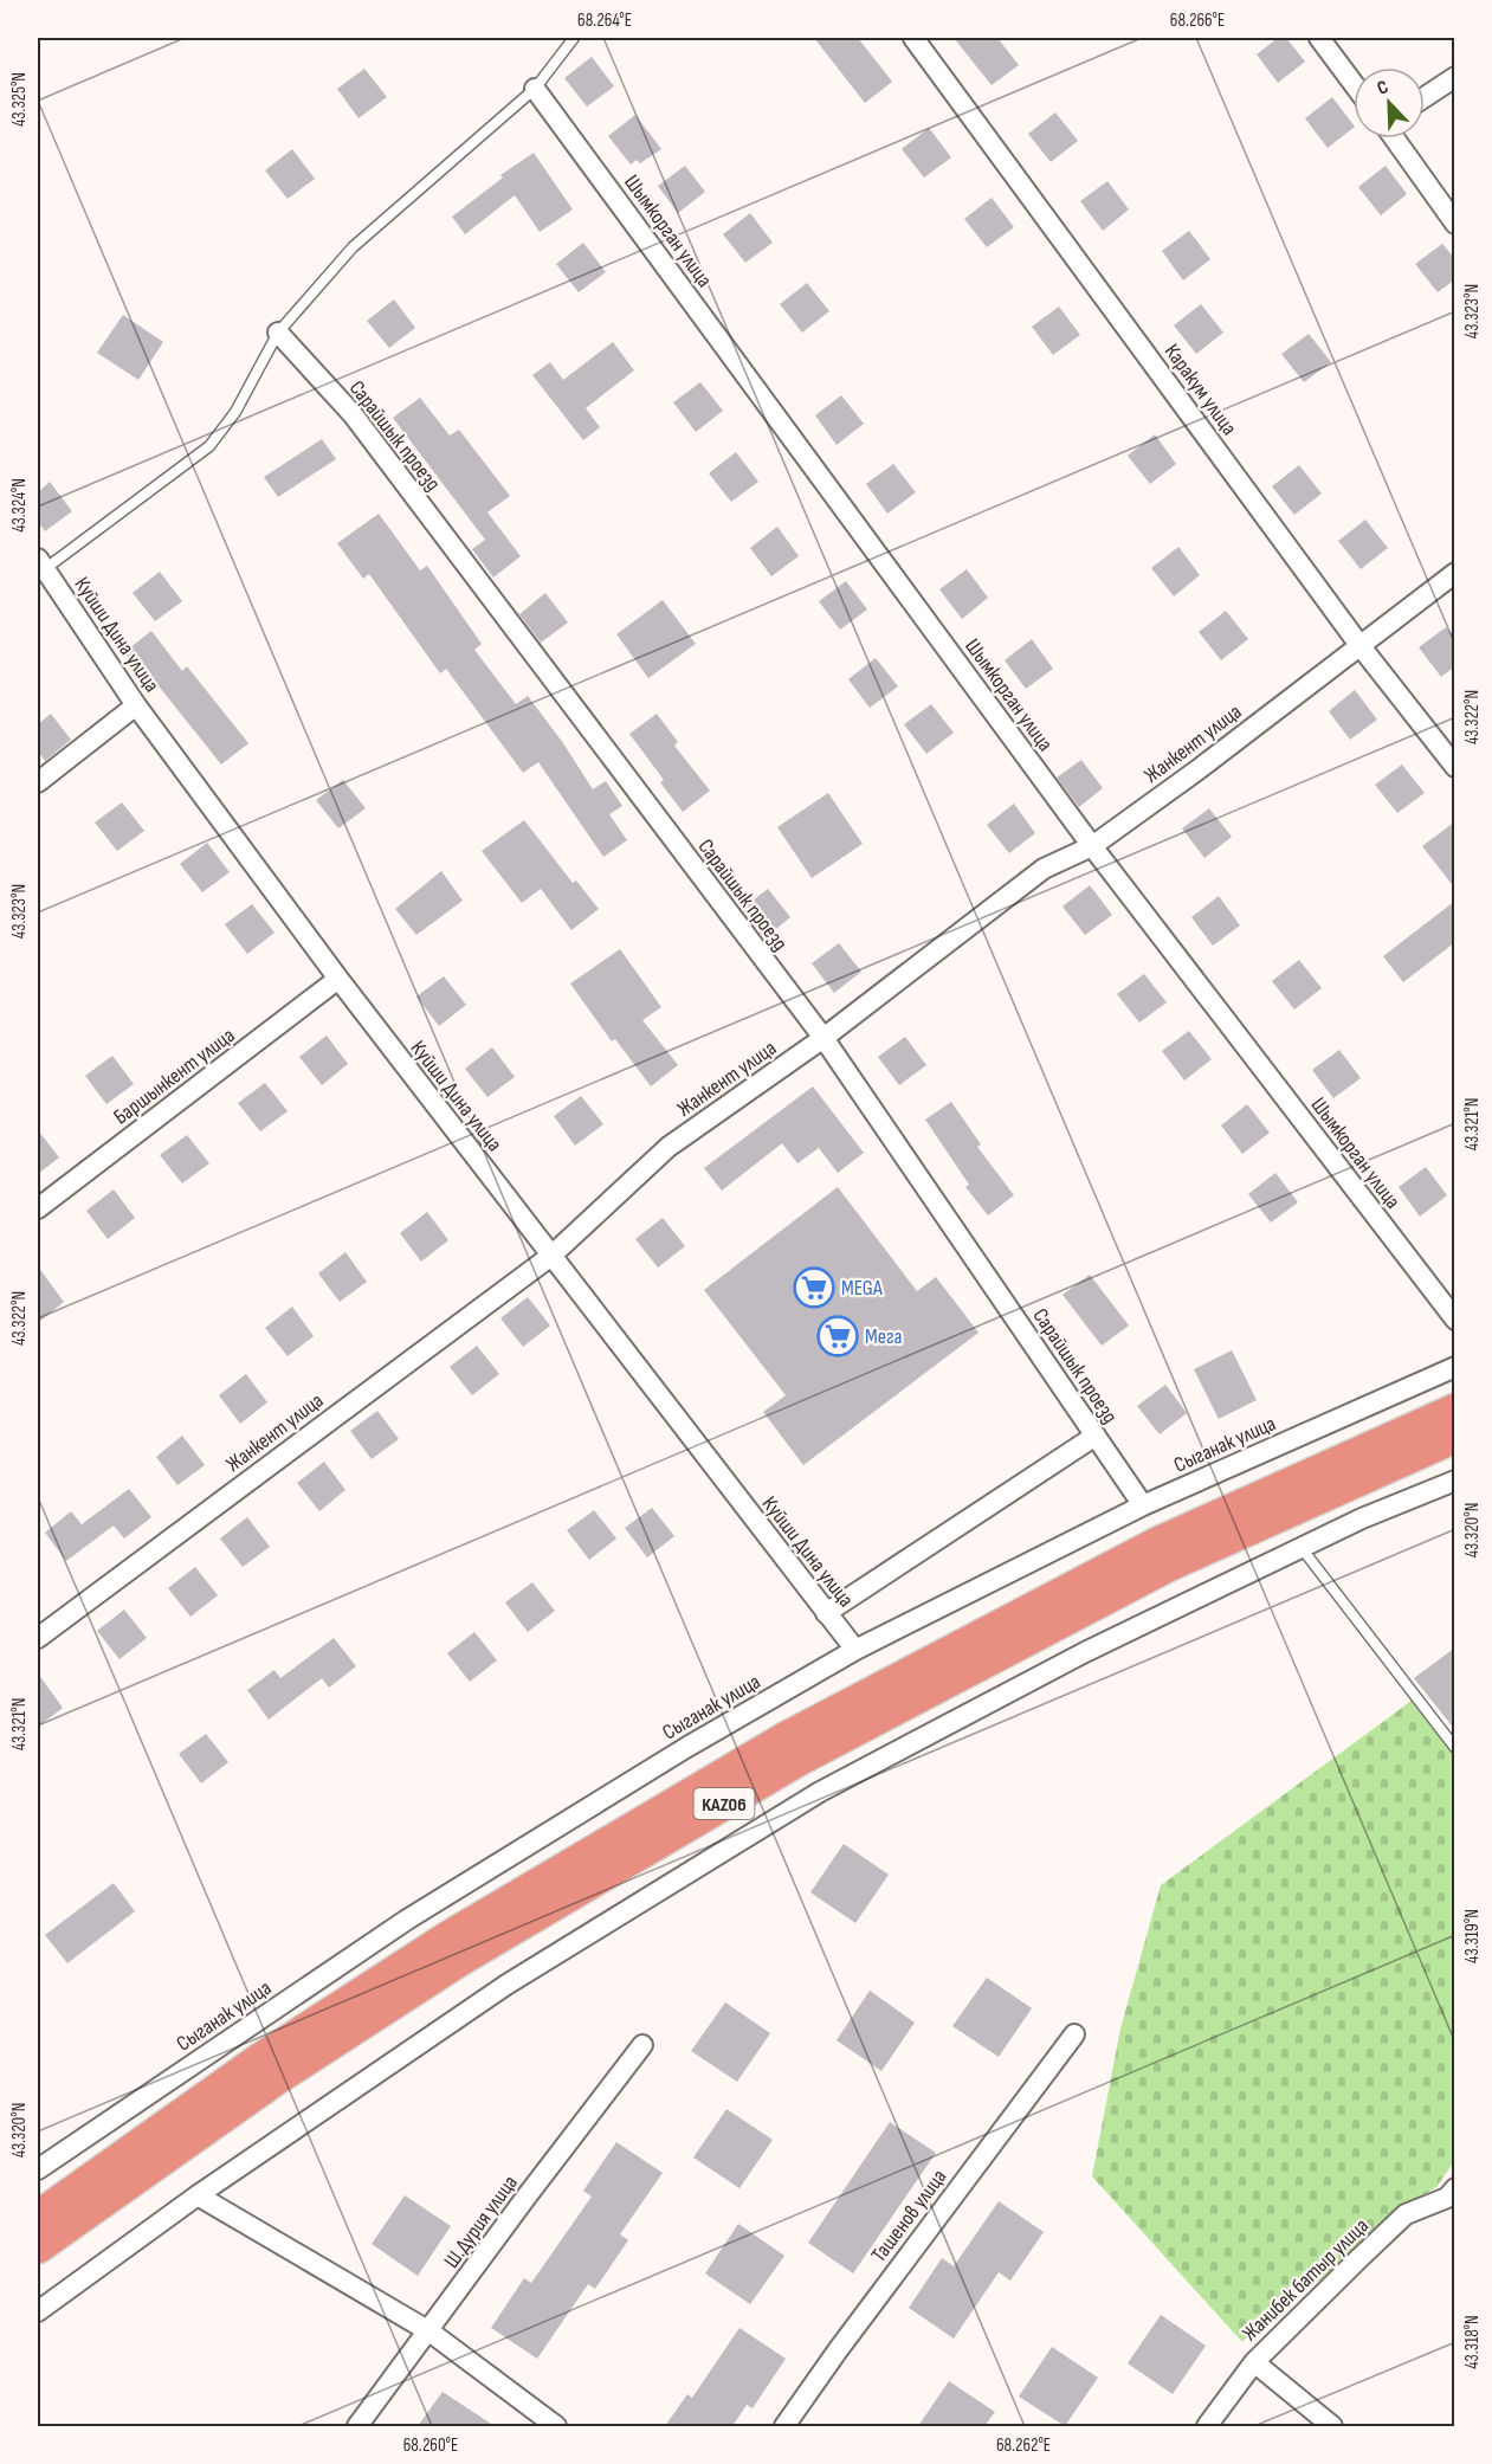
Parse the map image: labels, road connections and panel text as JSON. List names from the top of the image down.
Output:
{
  "streets": {
    "highway": ["KАZ06"],
    "street": [
      "Шымкорган улица",
      "Каракум улица",
      "Сарайшык проезд",
      "Куйши Дина улица",
      "Жанкент улица",
      "Баршынкент улица",
      "Сыганак улица",
      "Ташенов улица",
      "Ш.Дурия улица",
      "Жанибек батыр улица"
    ]
  },
  "crossings": [
    ["Шымкорган улица", "Жанкент улица"],
    ["Каракум улица", "Жанкент улица"],
    ["Сарайшык проезд", "Жанкент улица"],
    ["Сарайшык проезд", "Сыганак улица"],
    ["Куйши Дина улица", "Жанкент улица"],
    ["Куйши Дина улица", "Баршынкент улица"],
    ["Куйши Дина улица", "Сыганак улица"]
  ],
  "places": {
    "supermarket": ["MEGA", "Мега"]
  },
  "north": "top left",
  "coordinates": [
    "68.264°E",
    "68.266°E",
    "43.325°N",
    "43.323°N",
    "43.324°N",
    "43.322°N",
    "43.321°N",
    "43.320°N",
    "43.319°N",
    "43.318°N",
    "68.260°E",
    "68.262°E"
  ]
}
